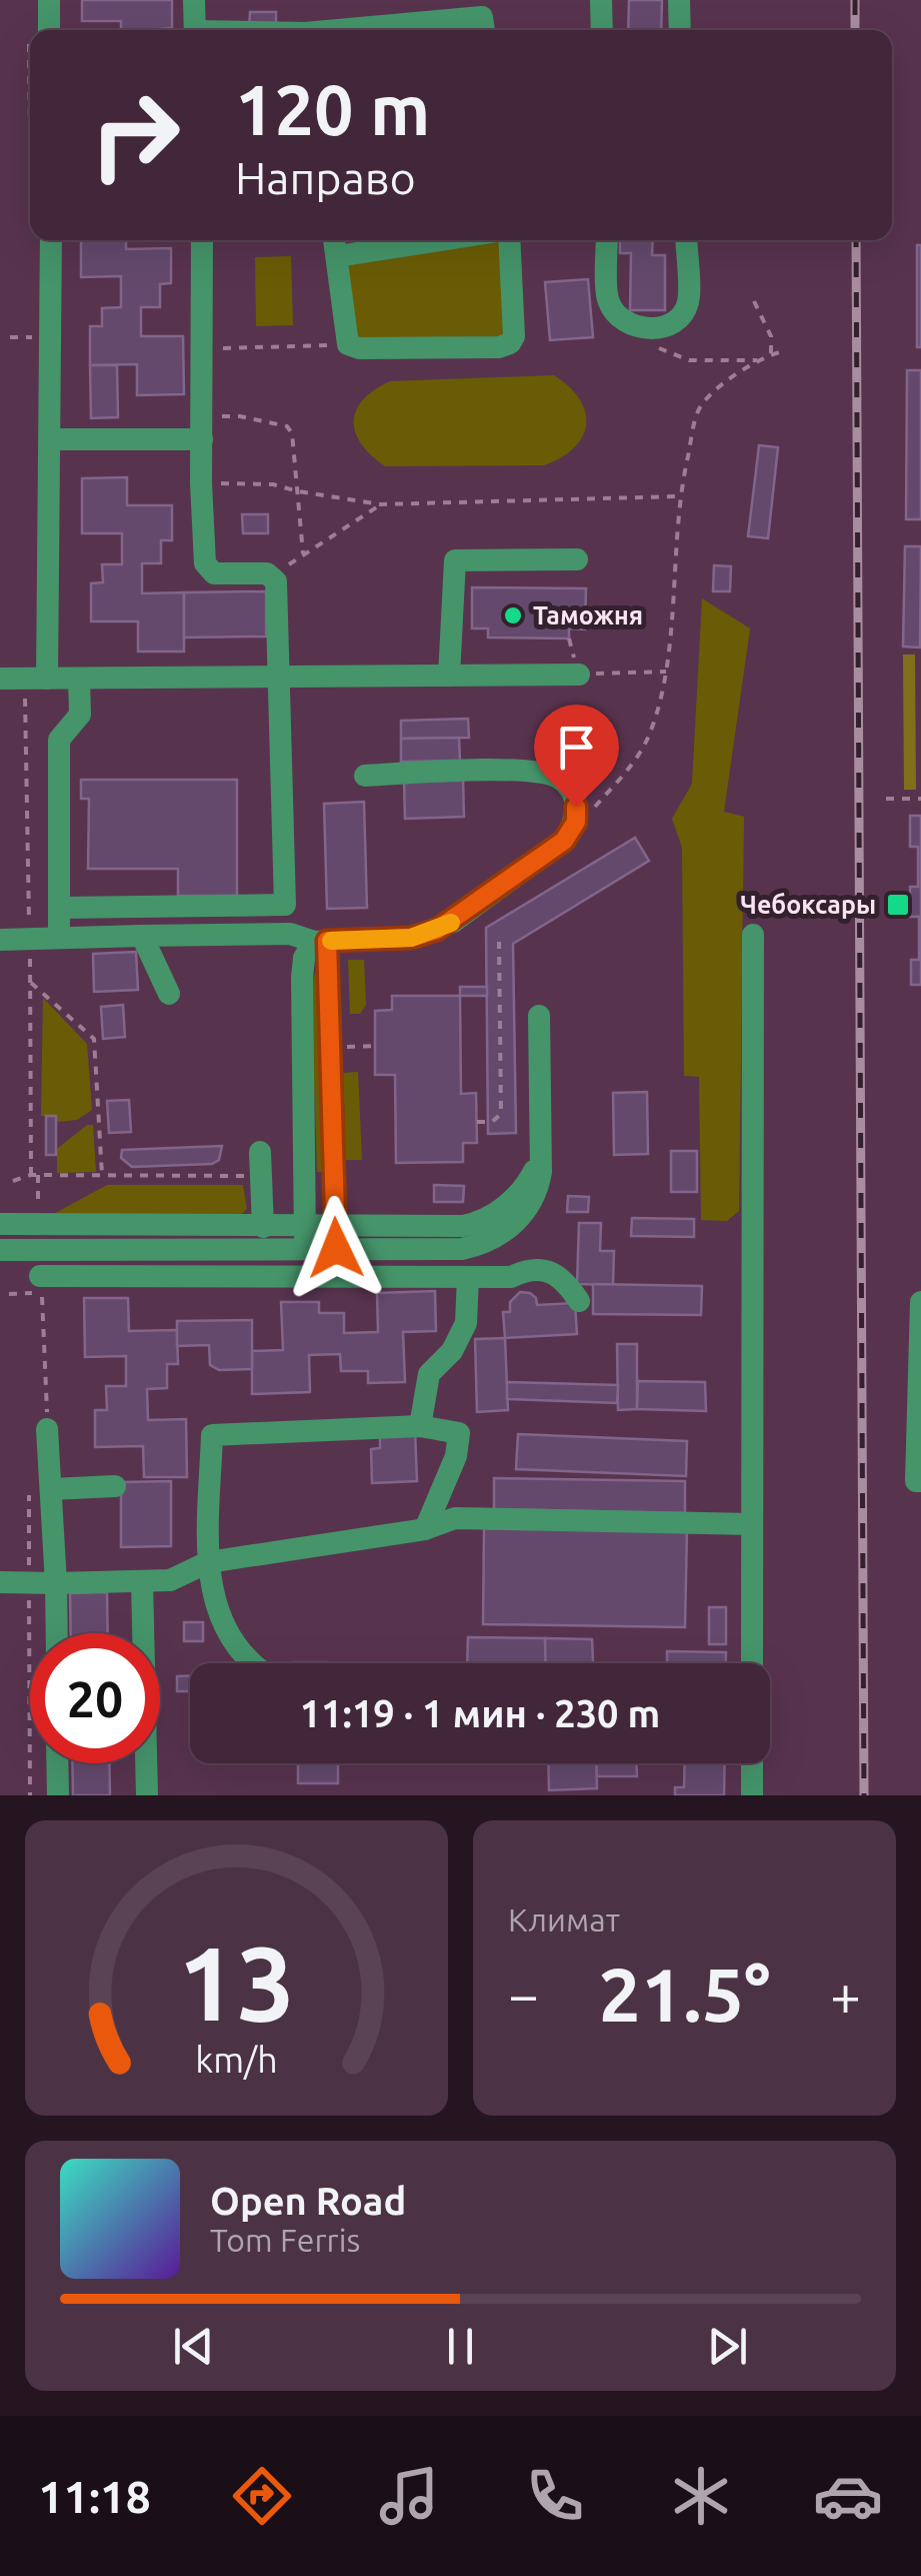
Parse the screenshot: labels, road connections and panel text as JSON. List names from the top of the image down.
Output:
{
  "places": {
    "other": ["Таможня"],
    "transit": ["Чебоксары"]
  },
  "page": {
    "turn": ["120 m", "Направо"],
    "limit": "20",
    "trip": "11:19 · 1 мин · 230 m",
    "tile": "Климат",
    "heat": ["−", "21.5°", "+"],
    "song": ["Open Road", "Tom Ferris"],
    "tabs": "11:18",
    "gauge": ["13", "km/h"]
  }
}
